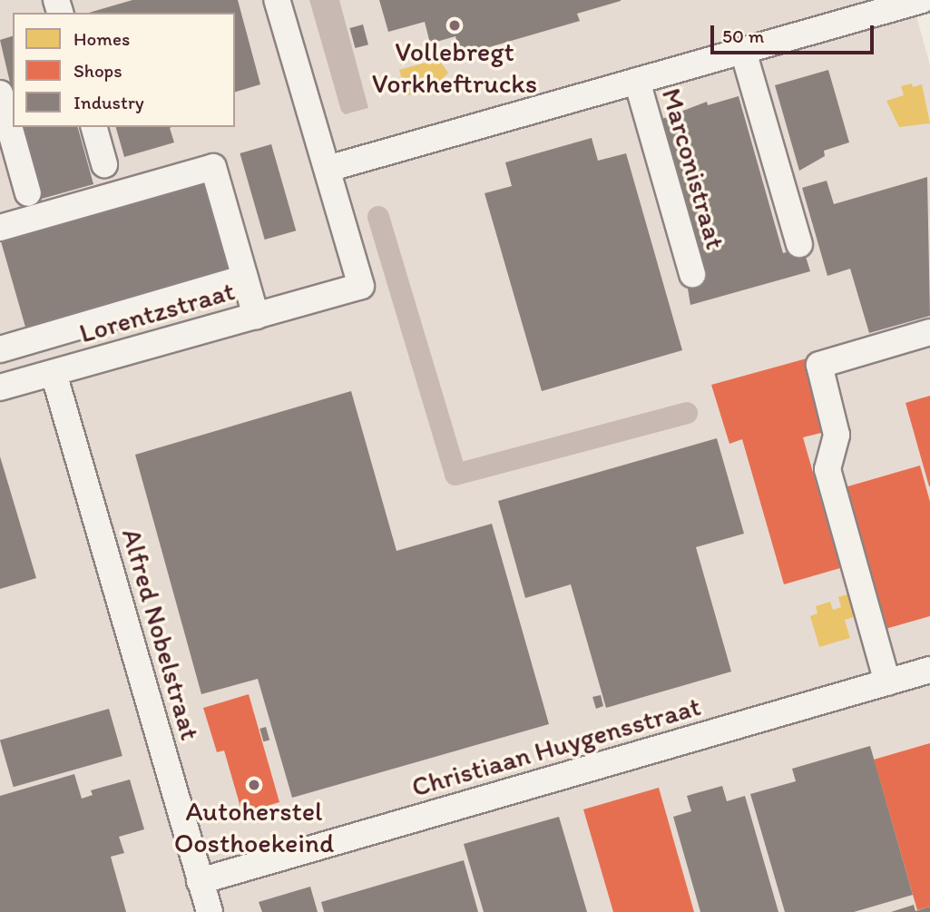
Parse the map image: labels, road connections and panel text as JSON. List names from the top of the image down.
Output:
{
  "streets": {
    "street": [
      "Marconistraat",
      "Lorentzstraat",
      "Alfred Nobelstraat",
      "Christiaan Huygensstraat"
    ]
  },
  "crossings": [
    ["Marconistraat", "Lorentzstraat"],
    ["Lorentzstraat", "Alfred Nobelstraat"],
    ["Alfred Nobelstraat", "Christiaan Huygensstraat"]
  ],
  "places": ["Vollebregt Vorkheftrucks", "Autoherstel Oosthoekeind"],
  "legend": ["Homes", "Shops", "Industry"],
  "scale_bar": "50 m"
}
